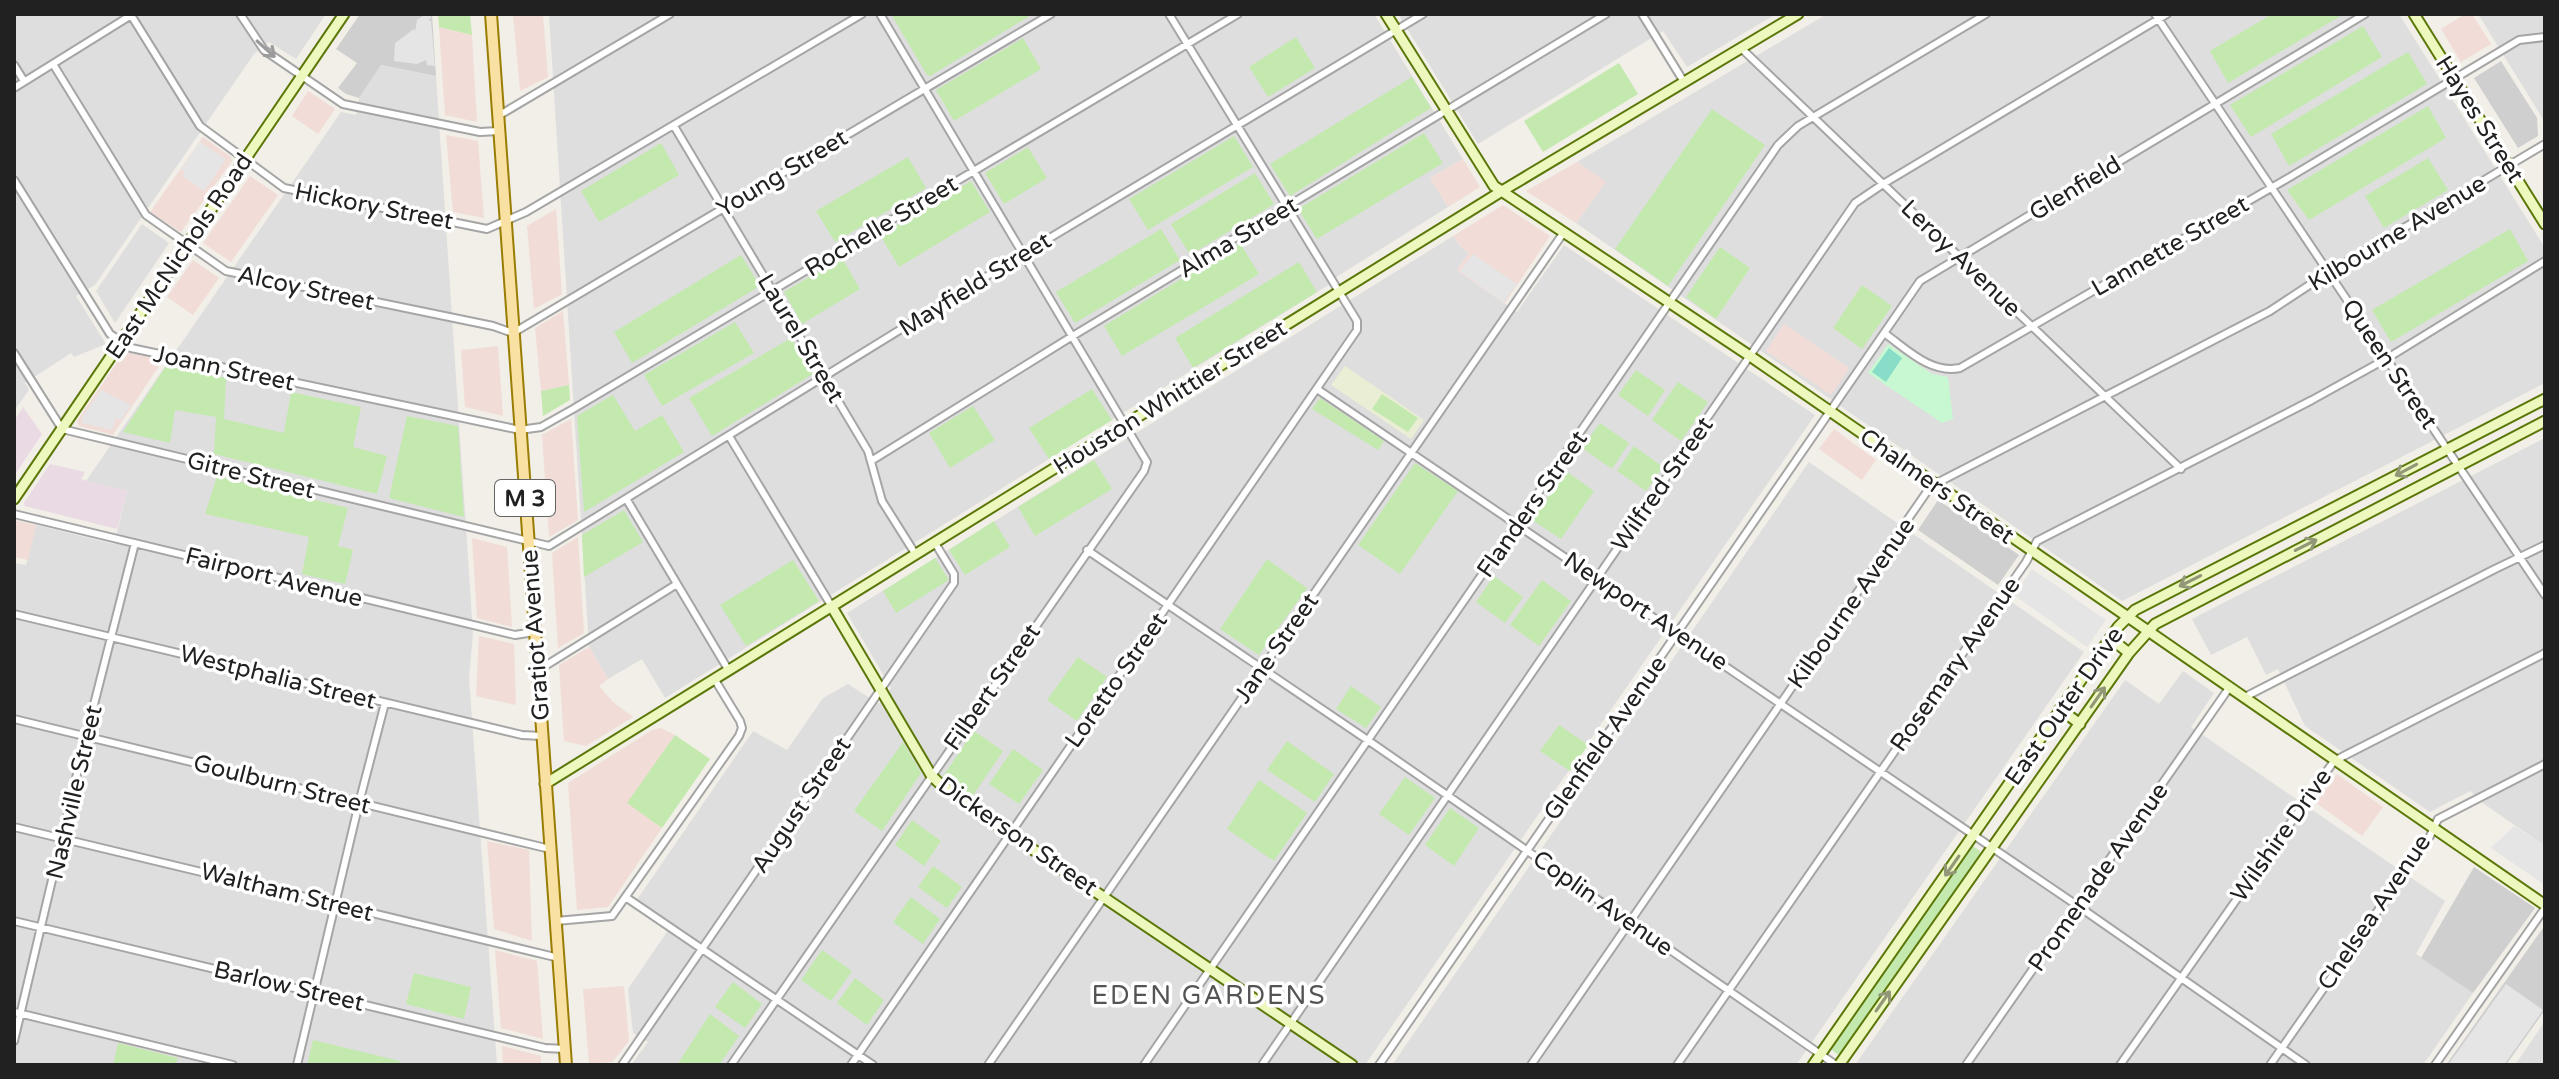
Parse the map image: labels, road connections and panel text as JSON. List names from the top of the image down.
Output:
{
  "streets": {
    "main road": ["M 3", "Gratiot Avenue"],
    "street": [
      "Hayes Street",
      "Young Street",
      "Glenfield",
      "Hickory Street",
      "Rochelle Street",
      "Kilbourne Avenue",
      "Alma Street",
      "Lannette Street",
      "East McNichols Road",
      "Leroy Avenue",
      "Mayfield Street",
      "Alcoy Street",
      "Laurel Street",
      "Queen Street",
      "Joann Street",
      "Houston Whittier Street",
      "Gitre Street",
      "Wilfred Street",
      "Chalmers Street",
      "Flanders Street",
      "Fairport Avenue",
      "Newport Avenue",
      "Jane Street",
      "Rosemary Avenue",
      "Westphalia Street",
      "Loretto Street",
      "Filbert Street",
      "East Outer Drive",
      "Glenfield Avenue",
      "Goulburn Street",
      "Nashville Street",
      "August Street",
      "Wilshire Drive",
      "Dickerson Street",
      "Promenade Avenue",
      "Waltham Street",
      "Coplin Avenue",
      "Chelsea Avenue",
      "Barlow Street"
    ]
  },
  "crossings": [
    ["Hayes Street", "Kilbourne Avenue"],
    ["Hayes Street", "Lannette Street"],
    ["Young Street", "Alcoy Street"],
    ["Young Street", "Laurel Street"],
    ["Young Street", "Gratiot Avenue"],
    ["Glenfield", "Lannette Street"],
    ["Glenfield", "Leroy Avenue"],
    ["Glenfield", "Queen Street"],
    ["Glenfield", "Chalmers Street"],
    ["Glenfield", "Glenfield Avenue"],
    ["Hickory Street", "East McNichols Road"],
    ["Hickory Street", "Gratiot Avenue"],
    ["Rochelle Street", "Laurel Street"],
    ["Rochelle Street", "Joann Street"],
    ["Rochelle Street", "Gratiot Avenue"],
    ["Kilbourne Avenue", "Leroy Avenue"],
    ["Kilbourne Avenue", "Queen Street"],
    ["Kilbourne Avenue", "Chalmers Street"],
    ["Kilbourne Avenue", "Newport Avenue"],
    ["Kilbourne Avenue", "Coplin Avenue"],
    ["Alma Street", "Laurel Street"],
    ["Alma Street", "Chalmers Street"],
    ["Lannette Street", "Leroy Avenue"],
    ["Lannette Street", "Queen Street"],
    ["East McNichols Road", "Alcoy Street"],
    ["East McNichols Road", "Joann Street"],
    ["East McNichols Road", "Gitre Street"],
    ["Leroy Avenue", "Houston Whittier Street"],
    ["Leroy Avenue", "Wilfred Street"],
    ["Leroy Avenue", "Flanders Street"],
    ["Leroy Avenue", "Rosemary Avenue"],
    ["Mayfield Street", "Laurel Street"],
    ["Mayfield Street", "Gitre Street"],
    ["Mayfield Street", "Chalmers Street"],
    ["Mayfield Street", "Gratiot Avenue"],
    ["Mayfield Street", "Dickerson Street"],
    ["Alcoy Street", "Gratiot Avenue"],
    ["Laurel Street", "Houston Whittier Street"],
    ["Queen Street", "Wilfred Street"],
    ["Queen Street", "Rosemary Avenue"],
    ["Queen Street", "East Outer Drive"],
    ["Joann Street", "Gratiot Avenue"],
    ["Houston Whittier Street", "Chalmers Street"],
    ["Houston Whittier Street", "Gratiot Avenue"],
    ["Houston Whittier Street", "Loretto Street"],
    ["Houston Whittier Street", "Filbert Street"],
    ["Houston Whittier Street", "August Street"],
    ["Houston Whittier Street", "Dickerson Street"],
    ["Gitre Street", "Gratiot Avenue"],
    ["Wilfred Street", "Chalmers Street"],
    ["Wilfred Street", "Newport Avenue"],
    ["Wilfred Street", "Dickerson Street"],
    ["Wilfred Street", "Coplin Avenue"],
    ["Chalmers Street", "Flanders Street"],
    ["Chalmers Street", "Jane Street"],
    ["Chalmers Street", "Rosemary Avenue"],
    ["Chalmers Street", "East Outer Drive"],
    ["Chalmers Street", "Glenfield Avenue"],
    ["Chalmers Street", "Wilshire Drive"],
    ["Chalmers Street", "Promenade Avenue"],
    ["Chalmers Street", "Chelsea Avenue"],
    ["Flanders Street", "Newport Avenue"],
    ["Flanders Street", "Dickerson Street"],
    ["Flanders Street", "Coplin Avenue"],
    ["Fairport Avenue", "Gratiot Avenue"],
    ["Fairport Avenue", "Nashville Street"],
    ["Newport Avenue", "Jane Street"],
    ["Newport Avenue", "Rosemary Avenue"],
    ["Newport Avenue", "Loretto Street"],
    ["Newport Avenue", "East Outer Drive"],
    ["Newport Avenue", "Glenfield Avenue"],
    ["Newport Avenue", "Promenade Avenue"],
    ["Gratiot Avenue", "Westphalia Street"],
    ["Gratiot Avenue", "Goulburn Street"],
    ["Gratiot Avenue", "Waltham Street"],
    ["Gratiot Avenue", "Barlow Street"],
    ["Jane Street", "Dickerson Street"],
    ["Jane Street", "Coplin Avenue"],
    ["Rosemary Avenue", "Coplin Avenue"],
    ["Westphalia Street", "Nashville Street"],
    ["Loretto Street", "Dickerson Street"],
    ["Filbert Street", "Dickerson Street"],
    ["East Outer Drive", "Coplin Avenue"],
    ["Glenfield Avenue", "Coplin Avenue"],
    ["Goulburn Street", "Nashville Street"],
    ["Nashville Street", "Waltham Street"],
    ["Nashville Street", "Barlow Street"],
    ["August Street", "Dickerson Street"]
  ],
  "districts": ["EDEN GARDENS"]
}
